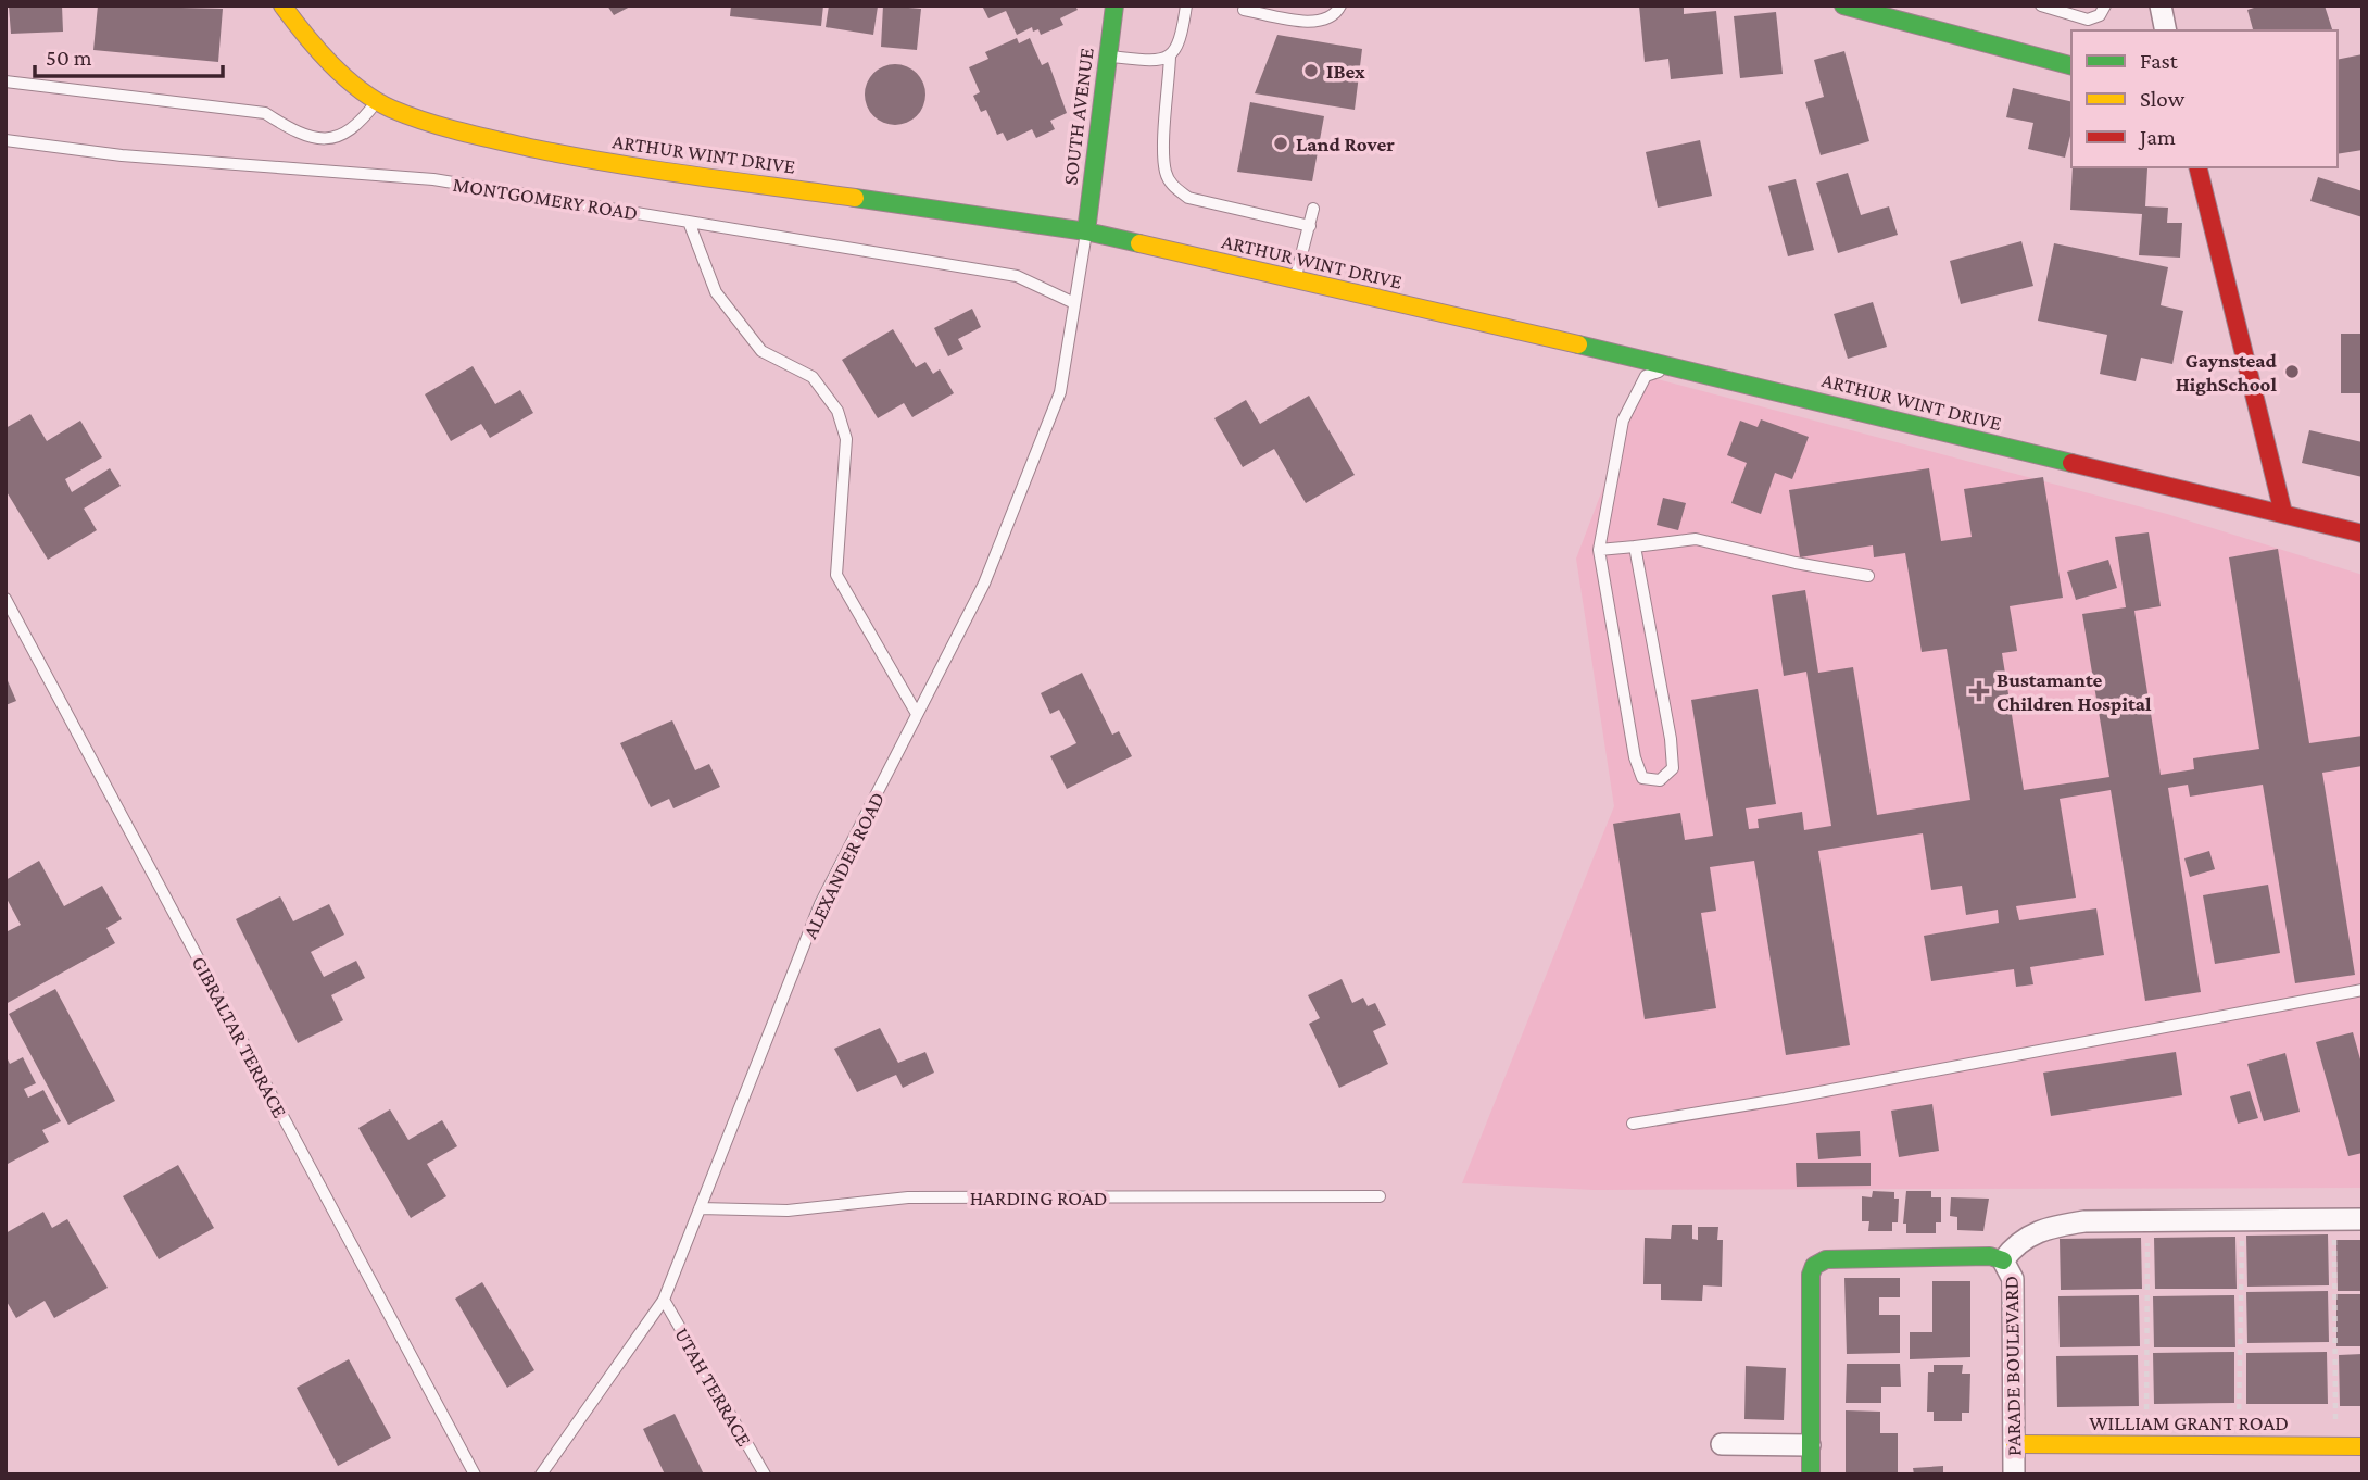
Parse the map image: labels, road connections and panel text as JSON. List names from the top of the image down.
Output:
{
  "streets": {
    "main road": ["SOUTH AVENUE", "ARTHUR WINT DRIVE", "WILLIAM GRANT ROAD"],
    "street": ["PARADE BOULEVARD"],
    "lane": [
      "MONTGOMERY ROAD",
      "ALEXANDER ROAD",
      "GIBRALTAR TERRACE",
      "HARDING ROAD",
      "UTAH TERRACE"
    ]
  },
  "crossings": [
    ["SOUTH AVENUE", "ARTHUR WINT DRIVE"],
    ["SOUTH AVENUE", "ALEXANDER ROAD"],
    ["ARTHUR WINT DRIVE", "ALEXANDER ROAD"],
    ["MONTGOMERY ROAD", "ALEXANDER ROAD"],
    ["ALEXANDER ROAD", "HARDING ROAD"],
    ["ALEXANDER ROAD", "UTAH TERRACE"],
    ["PARADE BOULEVARD", "WILLIAM GRANT ROAD"]
  ],
  "places": {
    "other": ["IBex", "Land Rover", "Gaynstead HighSchool"],
    "health": ["Bustamante Children Hospital"]
  },
  "legend": ["Fast", "Slow", "Jam"],
  "scale_bar": "50 m"
}
